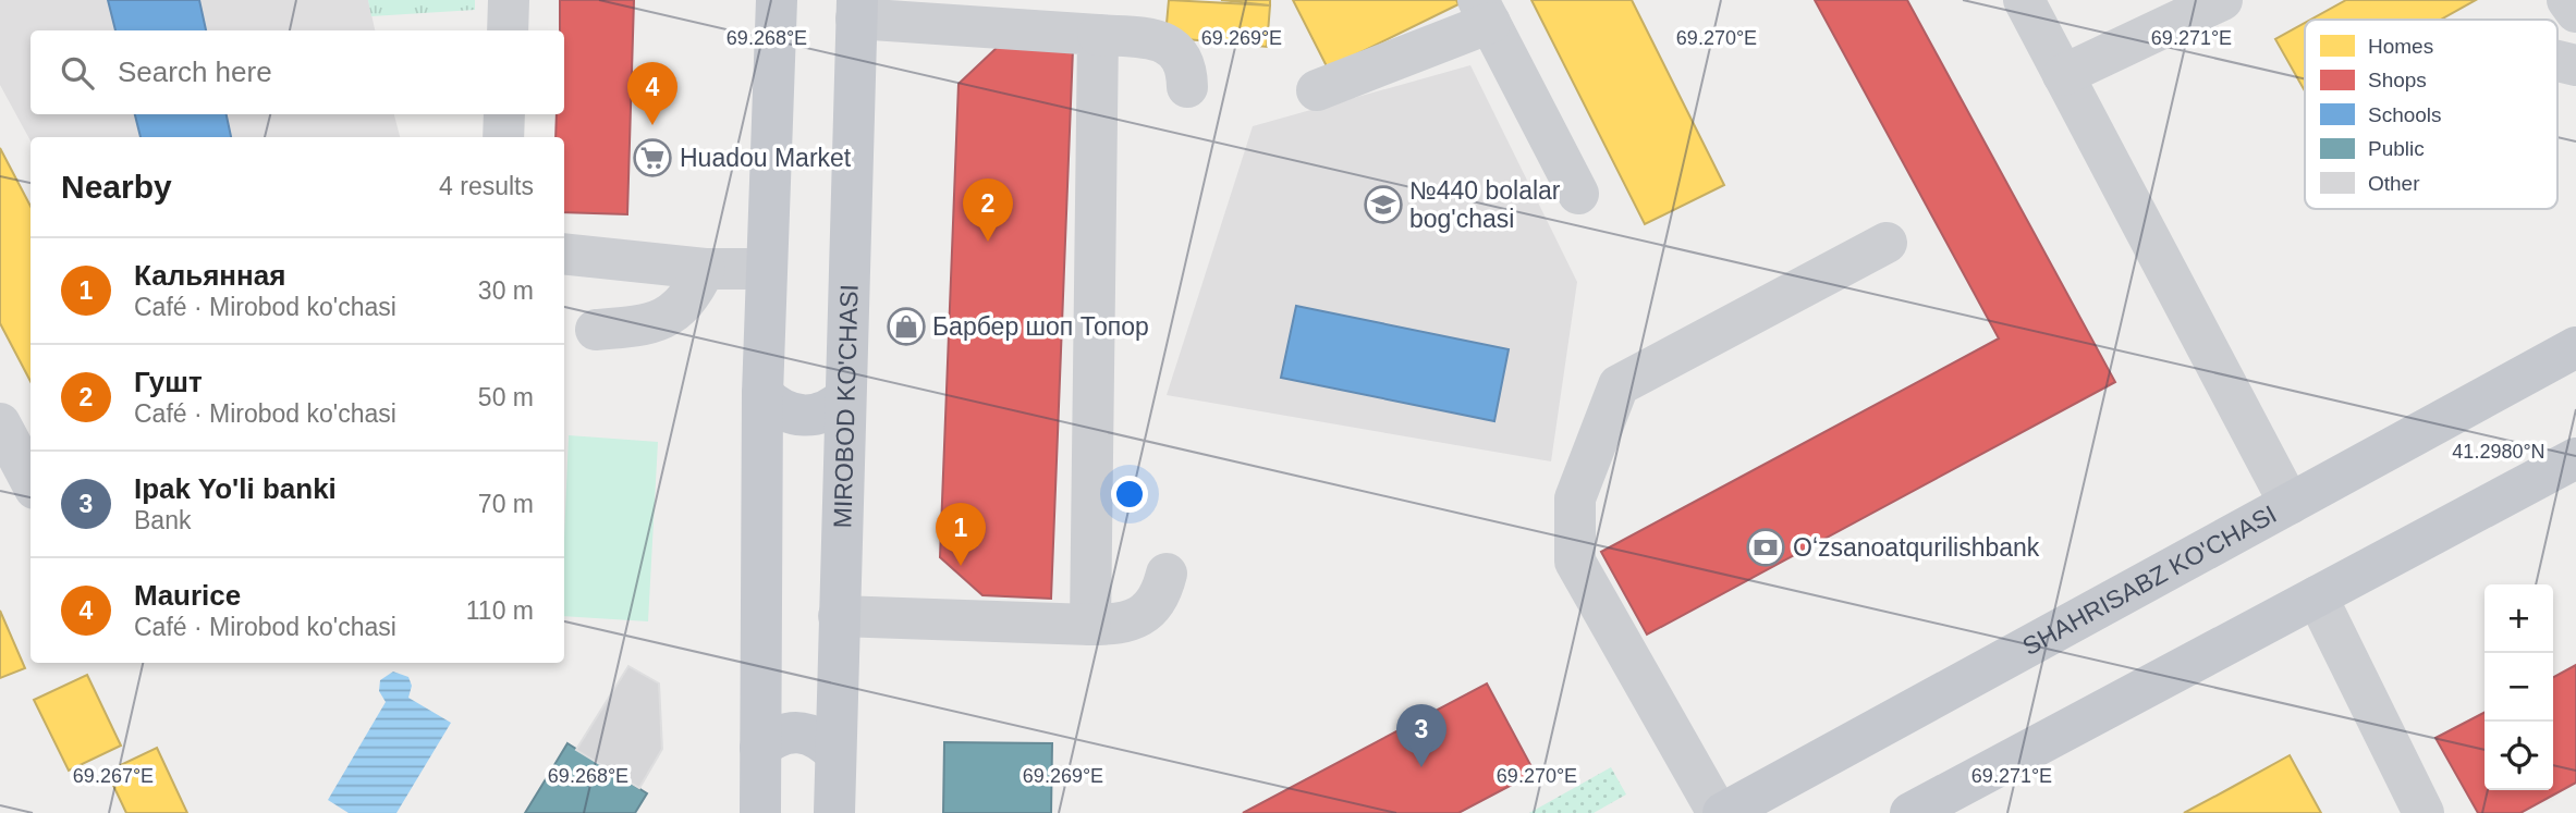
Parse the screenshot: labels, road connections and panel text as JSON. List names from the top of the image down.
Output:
{
  "streets": {
    "main road": ["MIROBOD KO'CHASI", "SHAHRISABZ KO'CHASI"]
  },
  "places": {
    "supermarket": ["Huadou Market"],
    "school or university": ["№440 bolalar bog'chasi"],
    "shop": ["Барбер шоп Топор"],
    "bank": ["Oʻzsanoatqurilishbank"]
  },
  "legend": [
    "Homes",
    "Shops",
    "Schools",
    "Public",
    "Other"
  ],
  "page": {
    "search": "Search here",
    "pins": [
      "4",
      "2",
      "1",
      "3"
    ],
    "heading": ["Nearby", "4 results"],
    "list": [
      {
        "mark": "1",
        "name": "Кальянная",
        "note": "Café · Mirobod ko'chasi",
        "value": "30 m"
      },
      {
        "mark": "2",
        "name": "Гушт",
        "note": "Café · Mirobod ko'chasi",
        "value": "50 m"
      },
      {
        "mark": "3",
        "name": "Ipak Yo'li banki",
        "note": "Bank",
        "value": "70 m"
      },
      {
        "mark": "4",
        "name": "Maurice",
        "note": "Café · Mirobod ko'chasi",
        "value": "110 m"
      }
    ],
    "map_buttons": ["+", "−"]
  },
  "coordinates": [
    "69.268°E",
    "69.269°E",
    "69.270°E",
    "69.271°E",
    "41.2980°N",
    "69.267°E"
  ]
}
